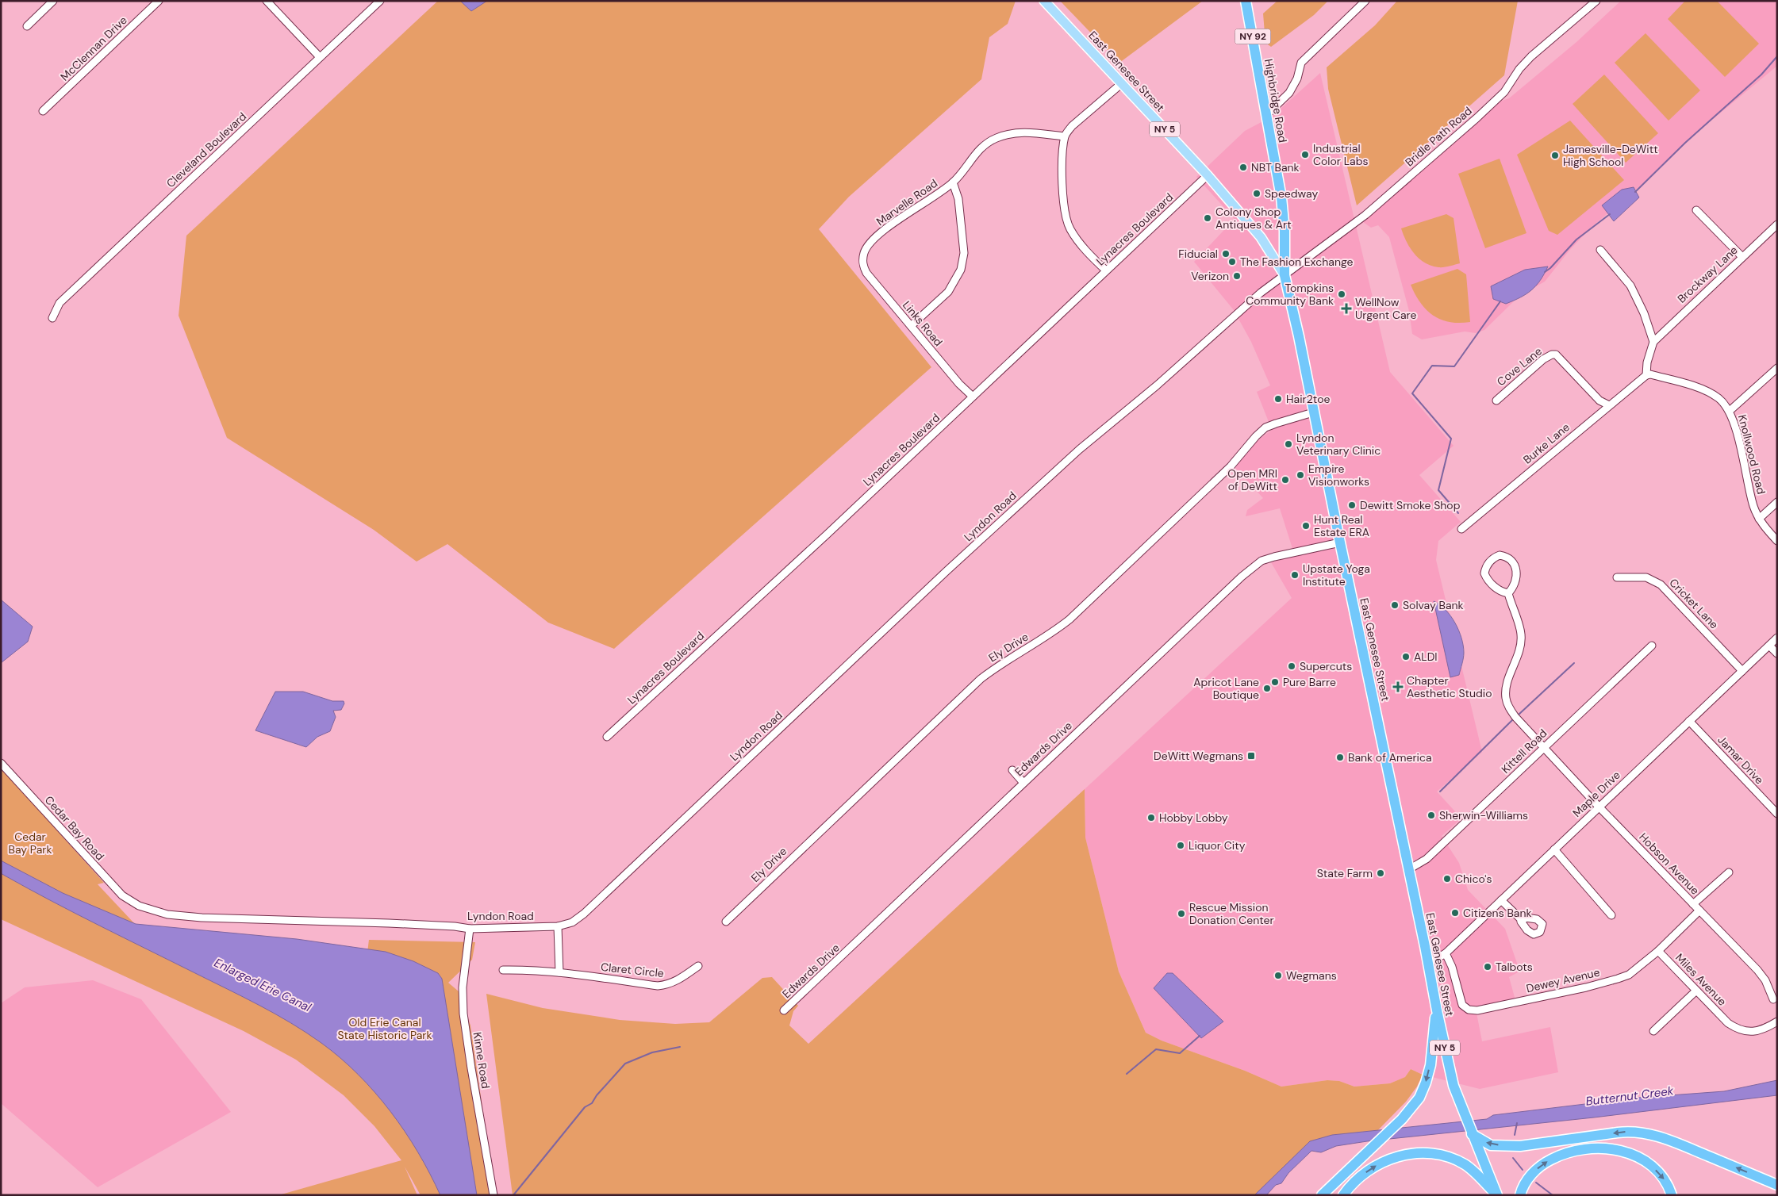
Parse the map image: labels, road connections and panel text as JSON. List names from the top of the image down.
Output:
{
  "streets": {
    "highway": [
      "NY 92",
      "East Genesee Street",
      "Highbridge Road",
      "NY 5"
    ],
    "street": [
      "McClennan Drive",
      "Bridle Path Road",
      "Cleveland Boulevard",
      "Marvelle Road",
      "Lynacres Boulevard",
      "Brockway Lane",
      "Links Road",
      "Cove Lane",
      "Burke Lane",
      "Knollwood Road",
      "Lyndon Road",
      "Cricket Lane",
      "Ely Drive",
      "Edwards Drive",
      "Kittell Road",
      "Jamar Drive",
      "Maple Drive",
      "Cedar Bay Road",
      "Hobson Avenue",
      "Claret Circle",
      "Miles Avenue",
      "Dewey Avenue",
      "Kinne Road"
    ]
  },
  "crossings": [
    ["East Genesee Street", "Highbridge Road"],
    ["East Genesee Street", "Bridle Path Road"],
    ["East Genesee Street", "Lynacres Boulevard"],
    ["East Genesee Street", "Lyndon Road"],
    ["East Genesee Street", "Ely Drive"],
    ["East Genesee Street", "Edwards Drive"],
    ["East Genesee Street", "Kittell Road"],
    ["East Genesee Street", "Maple Drive"],
    ["Highbridge Road", "Bridle Path Road"],
    ["Highbridge Road", "Lyndon Road"],
    ["Bridle Path Road", "Lyndon Road"],
    ["Marvelle Road", "Links Road"],
    ["Lynacres Boulevard", "Links Road"],
    ["Cove Lane", "Burke Lane"],
    ["Burke Lane", "Knollwood Road"],
    ["Lyndon Road", "Cedar Bay Road"],
    ["Lyndon Road", "Kinne Road"],
    ["Cricket Lane", "Maple Drive"],
    ["Kittell Road", "Hobson Avenue"],
    ["Jamar Drive", "Maple Drive"],
    ["Maple Drive", "Hobson Avenue"],
    ["Maple Drive", "Dewey Avenue"],
    ["Hobson Avenue", "Dewey Avenue"],
    ["Miles Avenue", "Dewey Avenue"]
  ],
  "water": ["Enlarged Erie Canal", "Butternut Creek"],
  "parks": ["Cedar Bay Park", "Old Erie Canal State Historic Park"],
  "places": {
    "other": [
      "Industrial Color Labs",
      "Jamesville-DeWitt High School",
      "NBT Bank",
      "Speedway",
      "Colony Shop Antiques & Art",
      "Fiducial",
      "The Fashion Exchange",
      "Verizon",
      "Tompkins Community Bank",
      "Hair2toe",
      "Lyndon Veterinary Clinic",
      "Empire Visionworks",
      "Open MRI of DeWitt",
      "Dewitt Smoke Shop",
      "Hunt Real Estate ERA",
      "Upstate Yoga Institute",
      "Solvay Bank",
      "ALDI",
      "Supercuts",
      "Pure Barre",
      "Apricot Lane Boutique",
      "Bank of America",
      "Sherwin-Williams",
      "Hobby Lobby",
      "Liquor City",
      "State Farm",
      "Chico's",
      "Citizens Bank",
      "Rescue Mission Donation Center",
      "Talbots",
      "Wegmans"
    ],
    "health": ["WellNow Urgent Care", "Chapter Aesthetic Studio"],
    "transit": ["DeWitt Wegmans"]
  }
}
